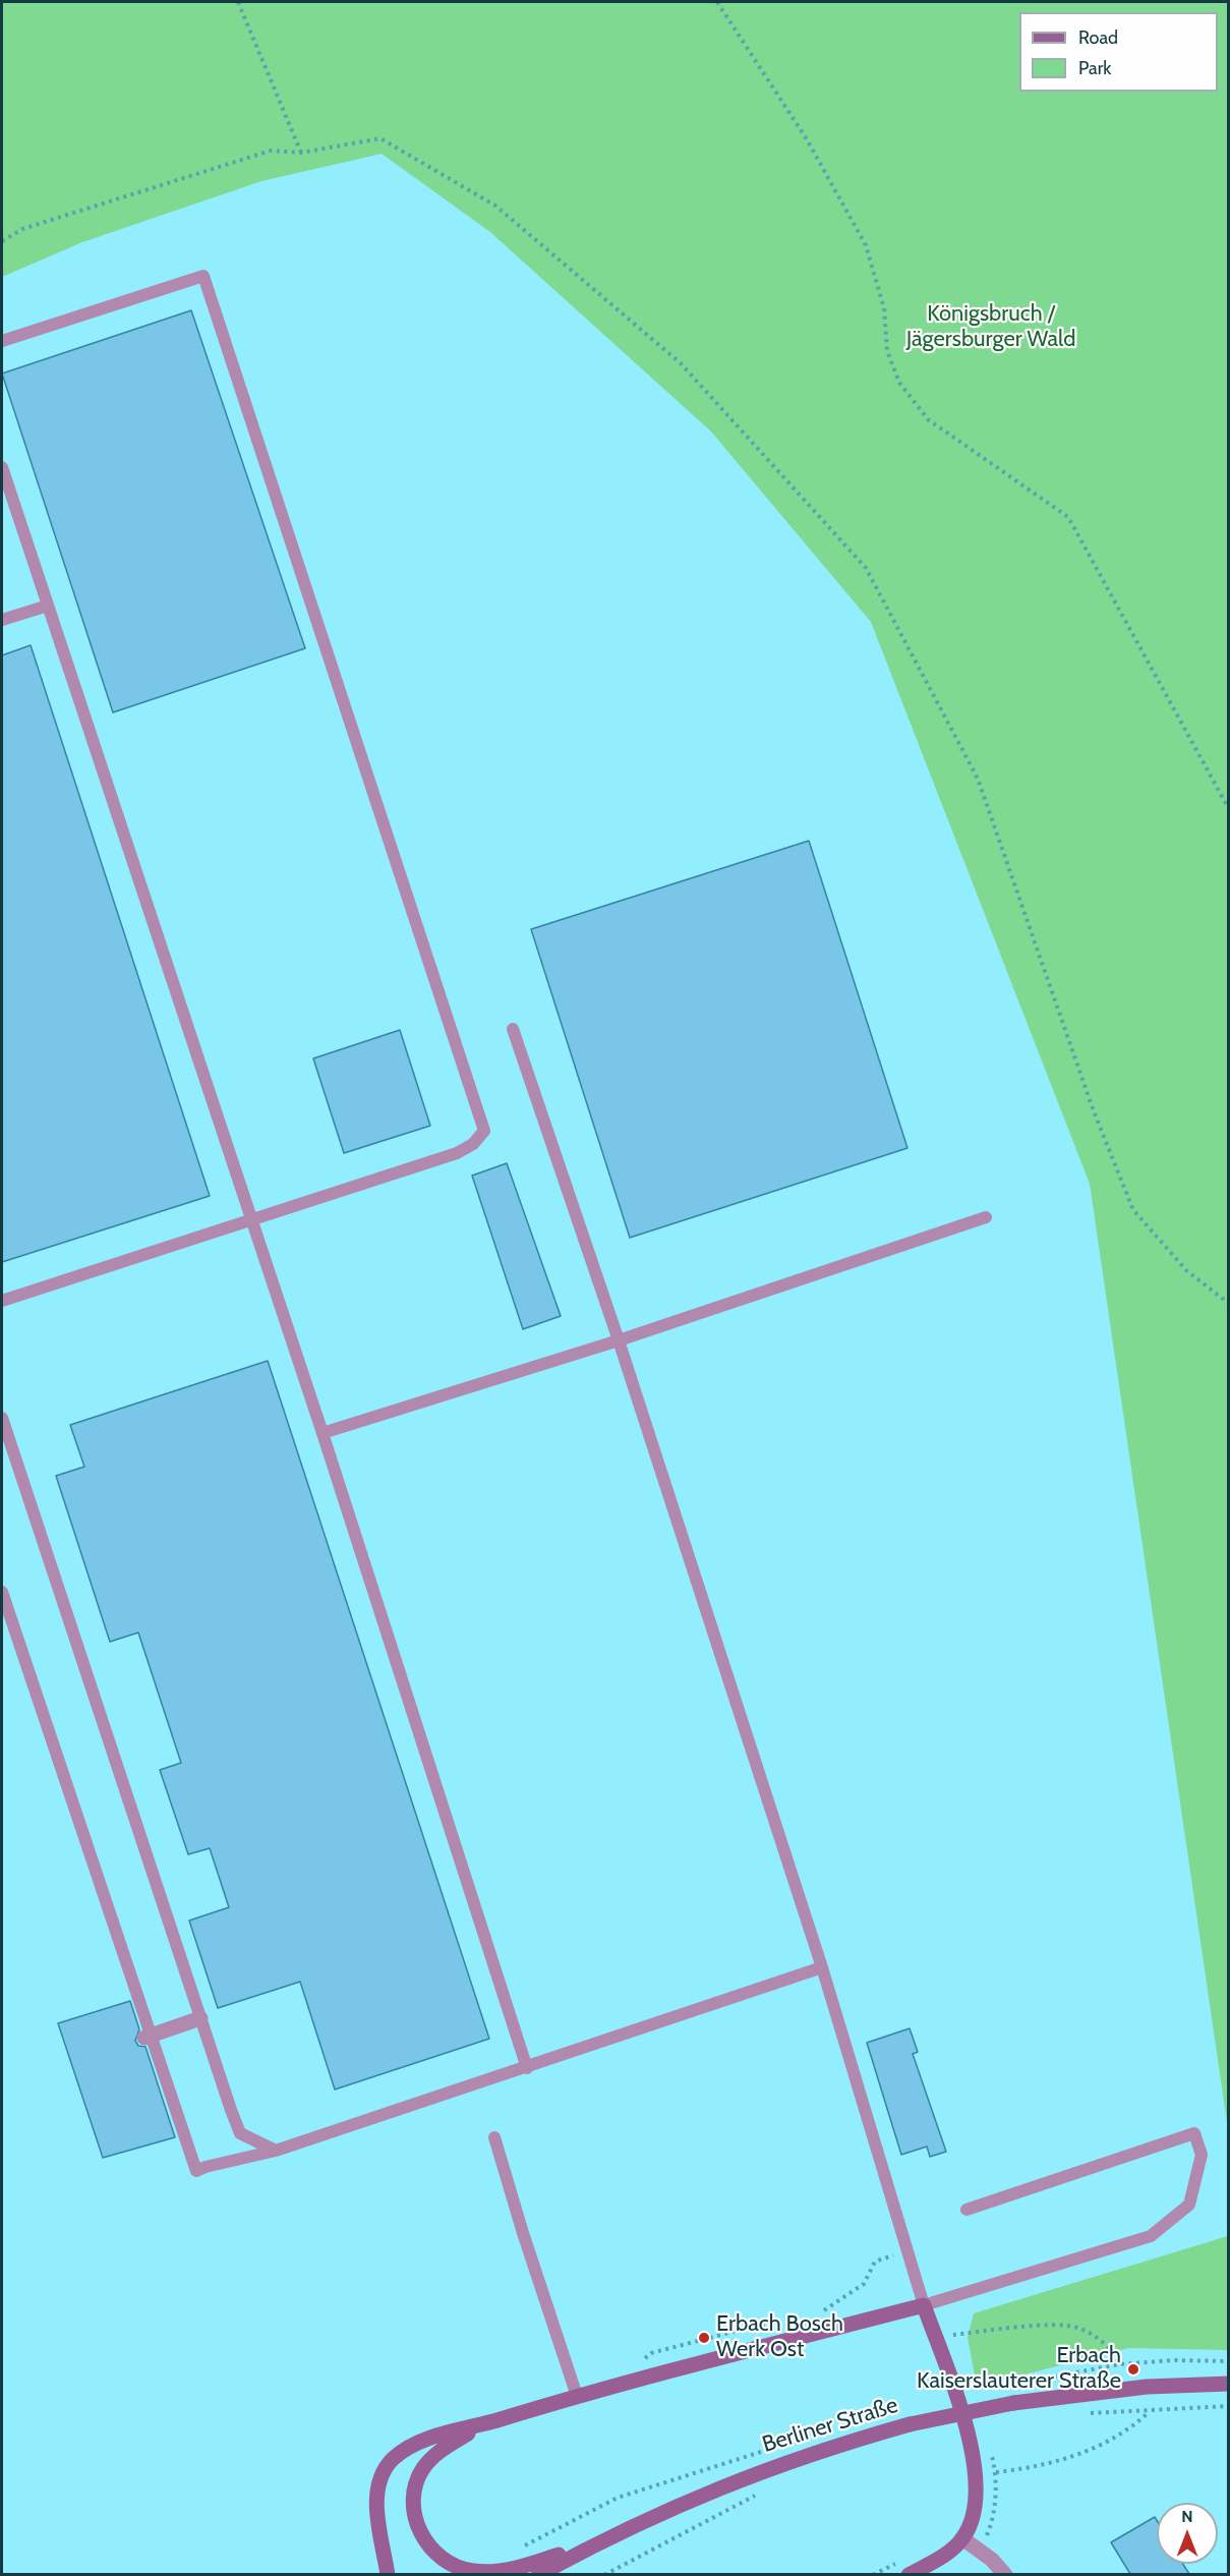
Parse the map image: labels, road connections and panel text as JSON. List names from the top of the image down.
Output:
{
  "streets": {
    "street": ["Berliner Straße"]
  },
  "parks": ["Königsbruch / Jägersburger Wald"],
  "places": ["Erbach Bosch Werk Ost", "Erbach Kaiserslauterer Straße"],
  "legend": ["Road", "Park"],
  "north": "top"
}
